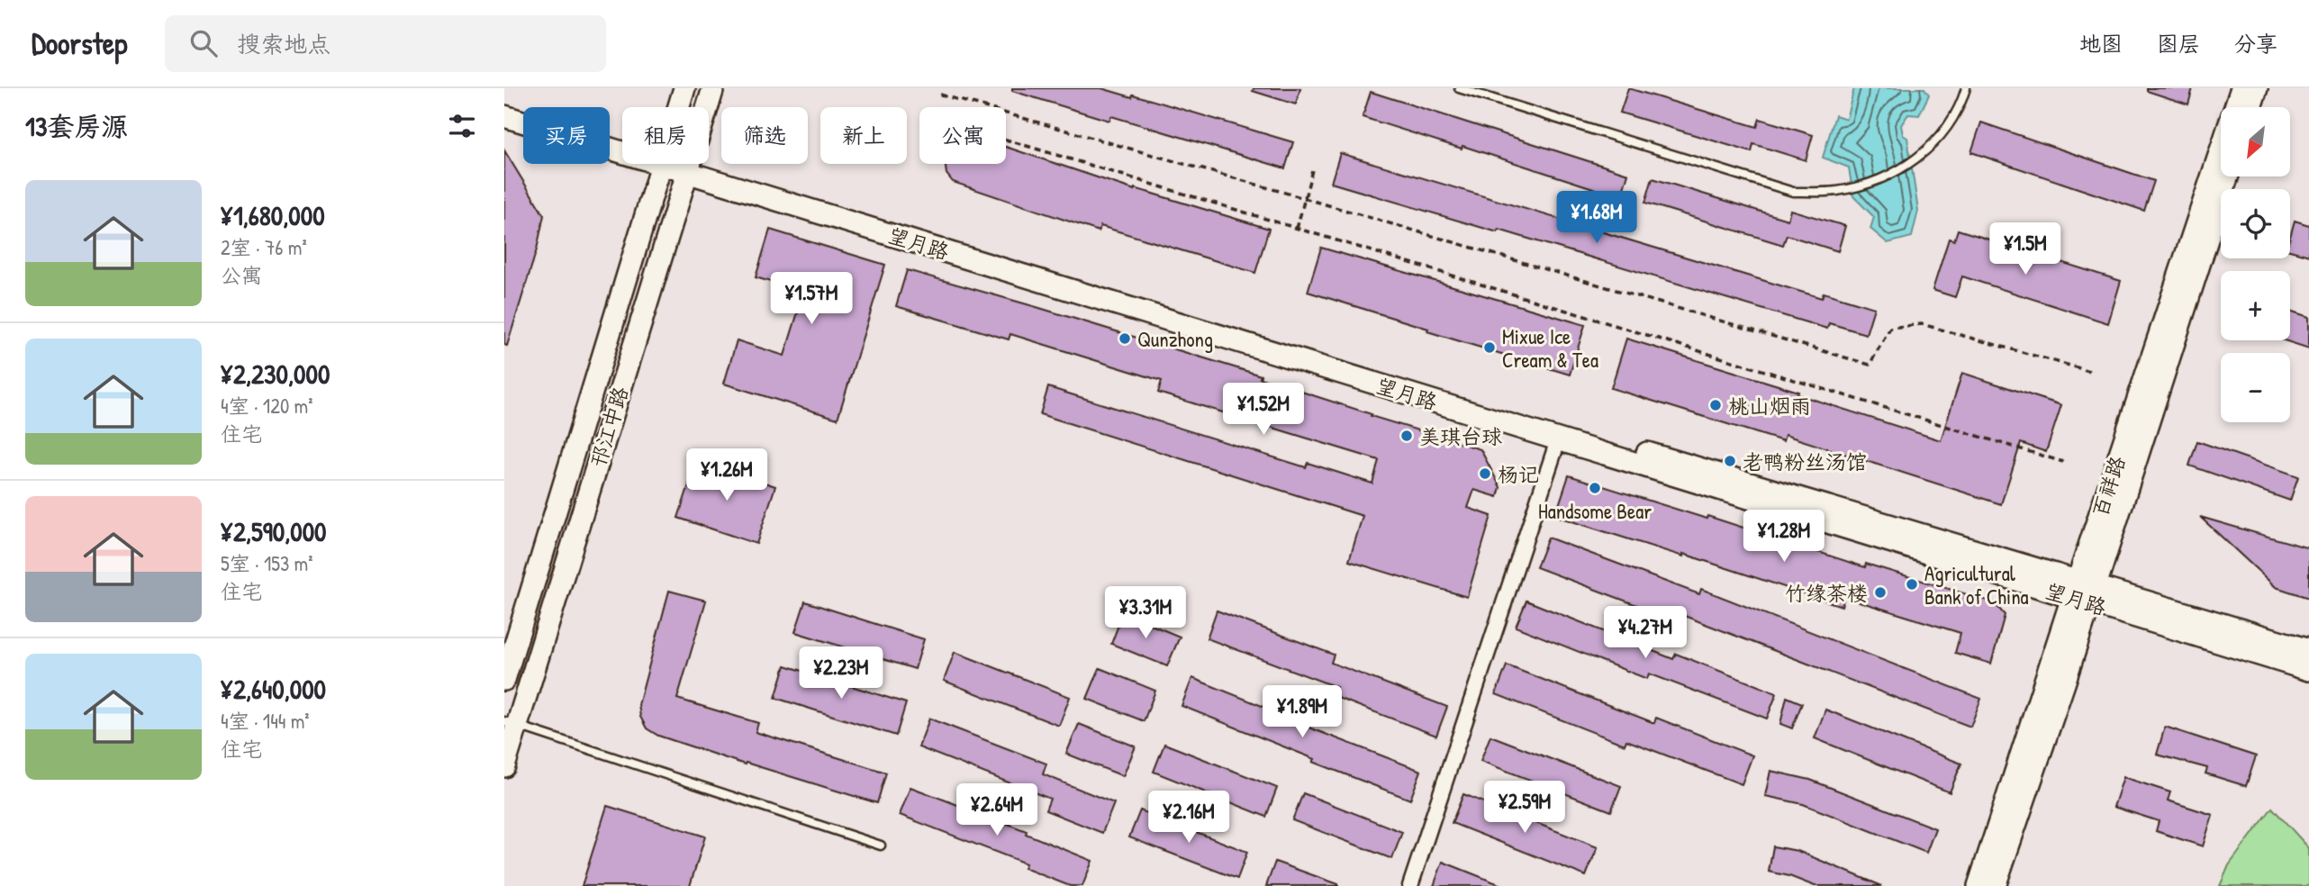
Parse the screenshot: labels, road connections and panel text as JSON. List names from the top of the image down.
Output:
{
  "streets": {
    "street": ["望月路", "邗江中路", "百祥路"]
  },
  "crossings": [
    ["望月路", "邗江中路"],
    ["望月路", "百祥路"]
  ],
  "places": [
    "Qunzhong",
    "Mixue Ice Cream & Tea",
    "桃山烟雨",
    "美琪台球",
    "老鸭粉丝汤馆",
    "杨记",
    "Handsome Bear",
    "Agricultural Bank of China",
    "竹缘茶楼"
  ],
  "north": "bottom left",
  "page": {
    "header": "Doorstep",
    "search": "搜索地点",
    "nav": ["地图", "图层", "分享"],
    "heading": "13套房源",
    "map_buttons": ["+", "−"],
    "chip": [
      "买房",
      "租房",
      "筛选",
      "新上",
      "公寓"
    ],
    "list": [
      {
        "name": "¥1,680,000",
        "note": "2室 · 76 m² · 公寓"
      },
      {
        "name": "¥2,230,000",
        "note": "4室 · 120 m² · 住宅"
      },
      {
        "name": "¥2,590,000",
        "note": "5室 · 153 m² · 住宅"
      },
      {
        "name": "¥2,640,000",
        "note": "4室 · 144 m² · 住宅"
      }
    ],
    "price": [
      "¥1.68M",
      "¥1.5M",
      "¥1.57M",
      "¥1.52M",
      "¥1.26M",
      "¥1.28M",
      "¥3.31M",
      "¥4.27M",
      "¥2.23M",
      "¥1.89M",
      "¥2.59M",
      "¥2.64M",
      "¥2.16M"
    ]
  }
}
